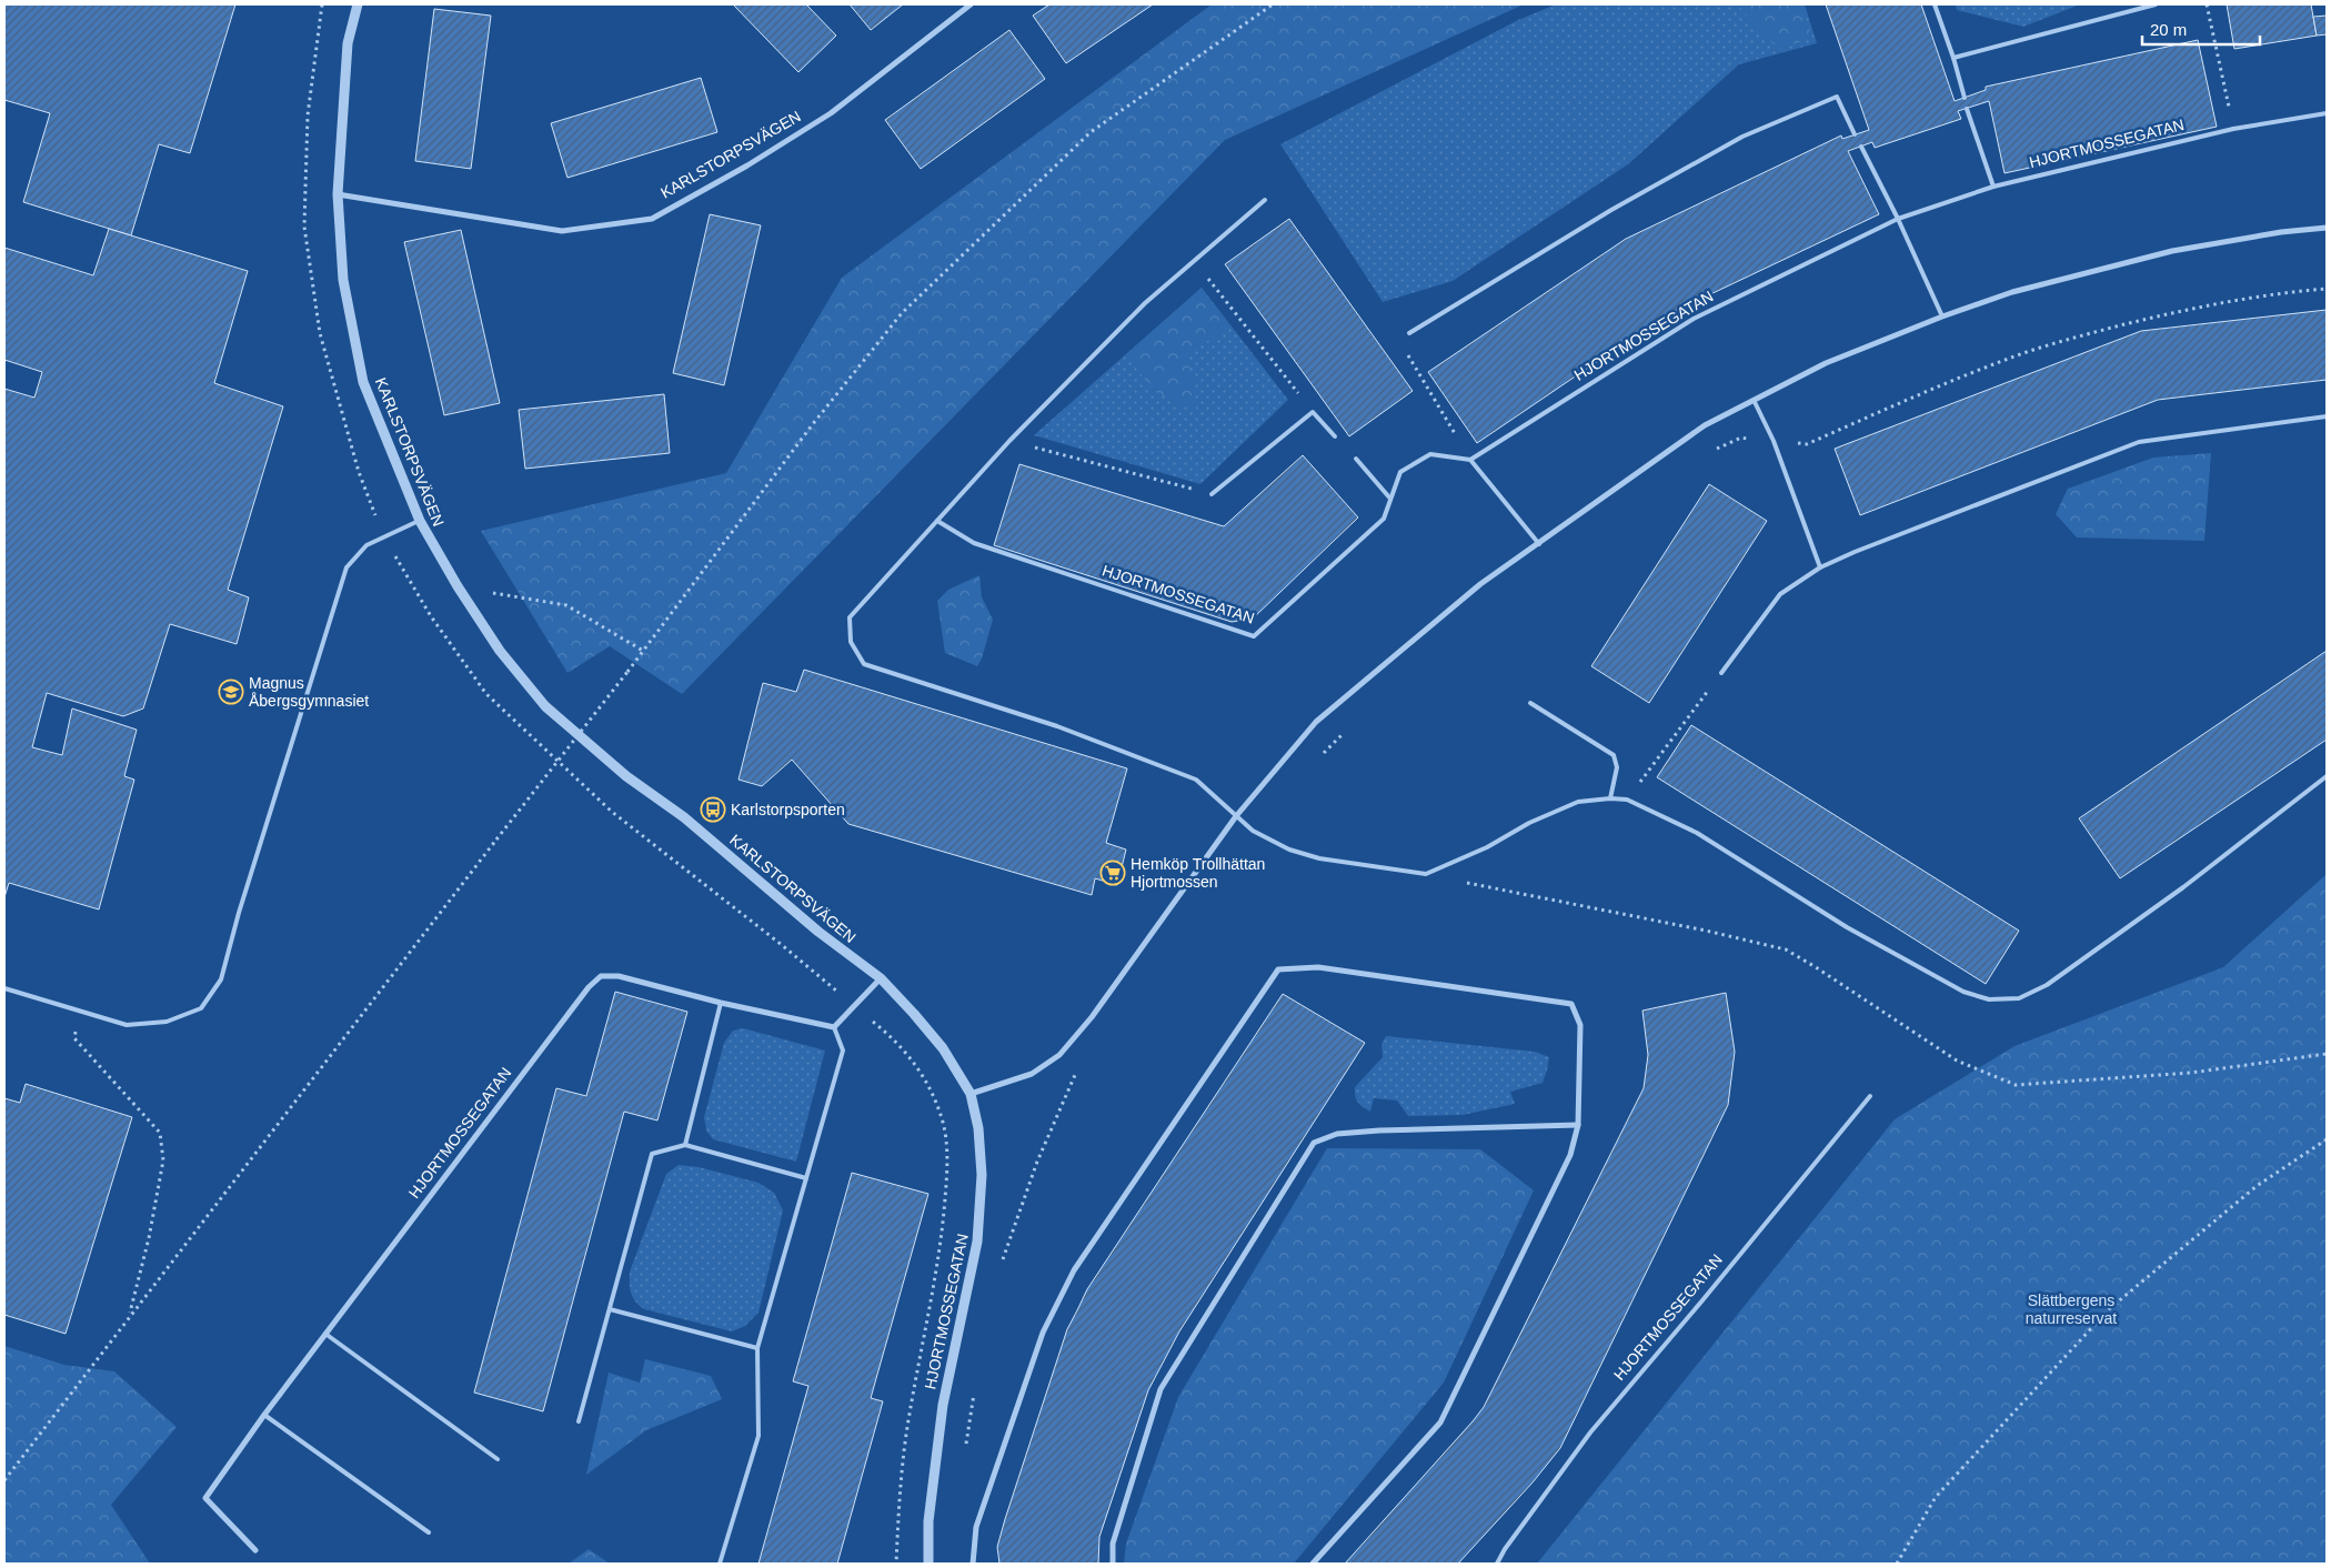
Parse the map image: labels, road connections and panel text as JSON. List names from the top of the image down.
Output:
{
  "streets": {
    "street": ["HJORTMOSSEGATAN", "KARLSTORPSVÄGEN"]
  },
  "crossings": [
    ["HJORTMOSSEGATAN", "KARLSTORPSVÄGEN"]
  ],
  "parks": ["Slättbergens naturreservat"],
  "places": {
    "school or university": ["Magnus Åbergsgymnasiet"],
    "bus stop": ["Karlstorpsporten"],
    "supermarket": ["Hemköp Trollhättan Hjortmossen"]
  },
  "scale_bar": "20 m"
}
